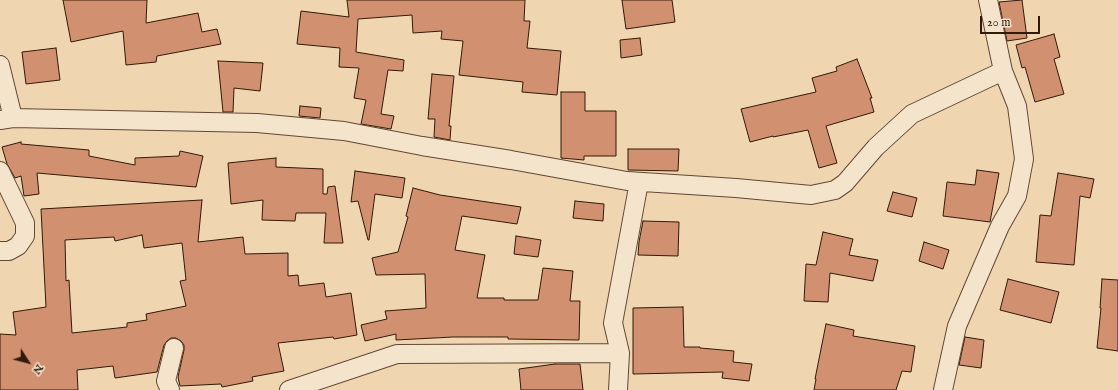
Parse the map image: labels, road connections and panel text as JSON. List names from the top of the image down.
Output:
{
  "scale_bar": "20 m",
  "north": "bottom right"
}
